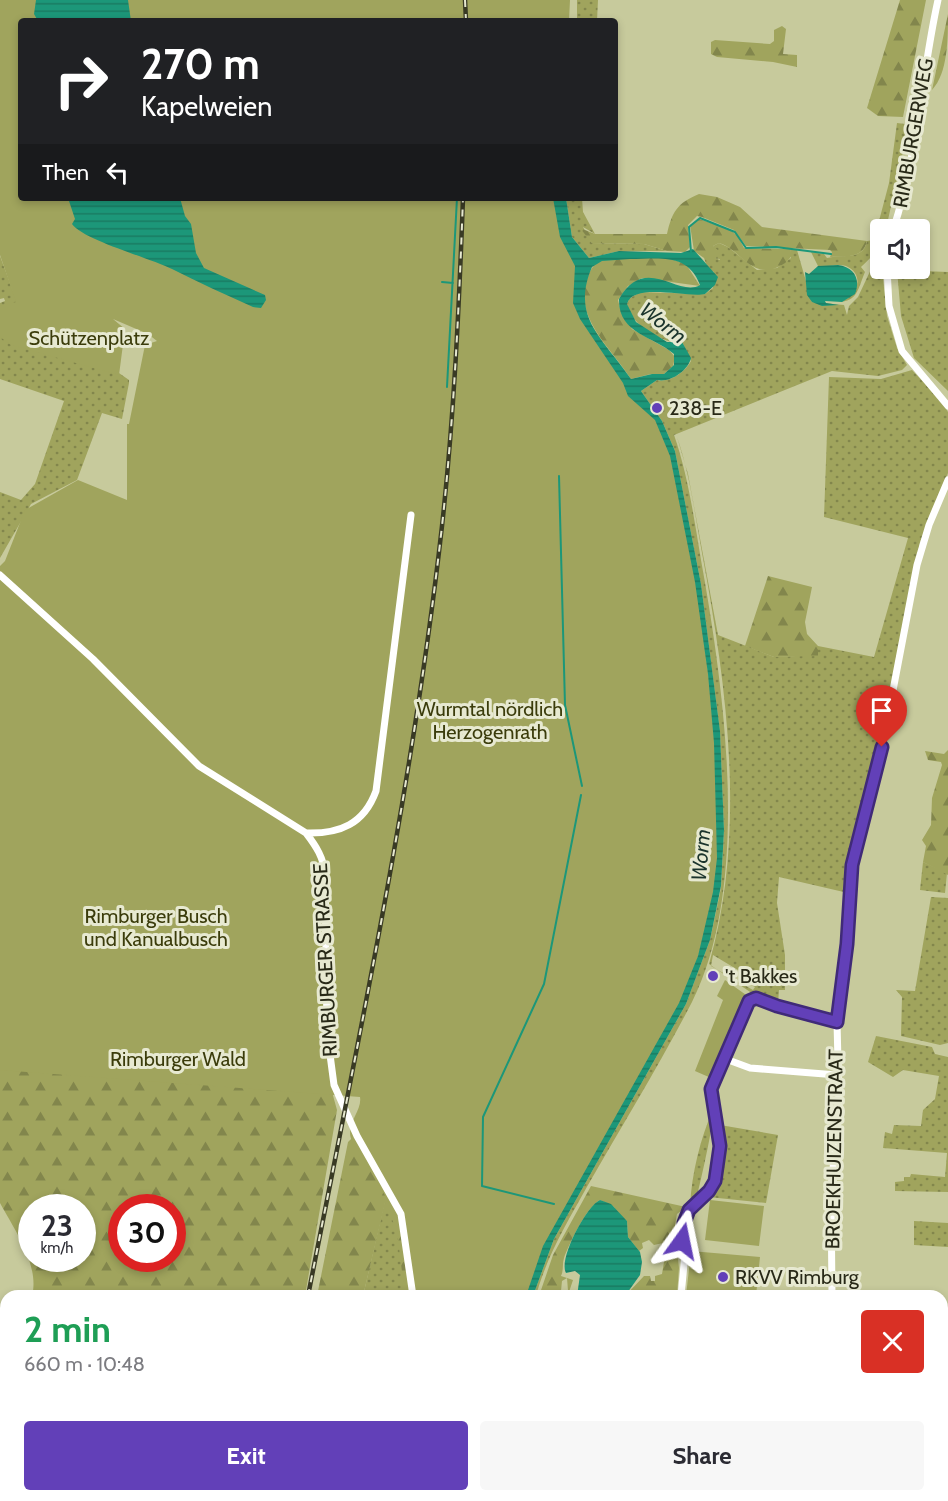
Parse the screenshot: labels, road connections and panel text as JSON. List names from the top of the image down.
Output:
{
  "streets": {
    "street": ["RIMBURGERWEG", "RIMBURGER STRASSE", "BROEKHUIZENSTRAAT"]
  },
  "water": ["Worm"],
  "parks": [
    "Schützenplatz",
    "Wurmtal nördlich Herzogenrath",
    "Rimburger Busch und Kanualbusch",
    "Rimburger Wald"
  ],
  "places": ["238-E", "'t Bakkes", "RKVV Rimburg"],
  "page": {
    "turn": ["270 m", "Kapelweien"],
    "then": "Then",
    "speed": "23 km/h",
    "limit": "30",
    "heading": ["2 min", "660 m · 10:48"],
    "buttons": ["Exit", "Share"]
  }
}
